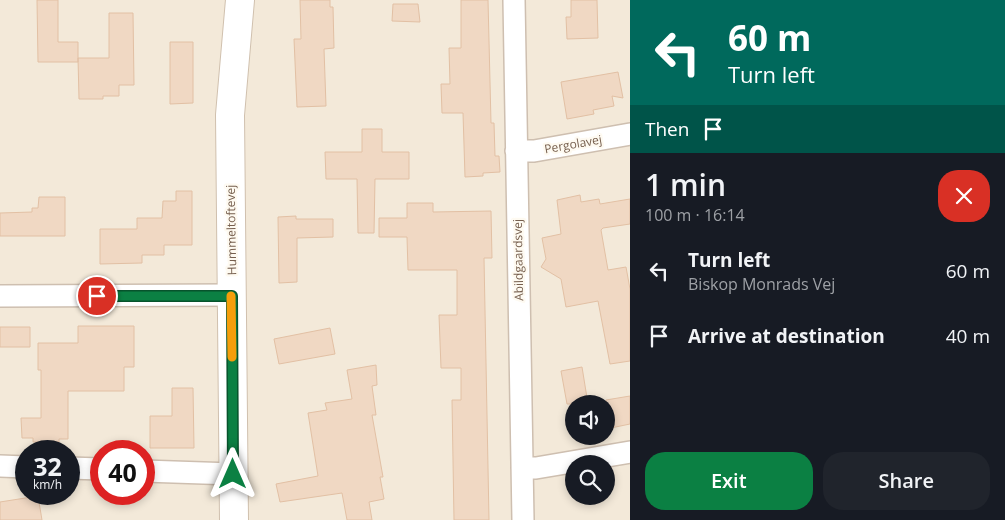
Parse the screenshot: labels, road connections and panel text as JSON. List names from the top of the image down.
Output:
{
  "streets": {
    "street": ["Pergolavej", "Hummeltoftevej", "Abildgaardsvej"]
  },
  "crossings": [
    ["Pergolavej", "Abildgaardsvej"]
  ],
  "page": {
    "turn": ["60 m", "Turn left"],
    "then": "Then",
    "heading": ["1 min", "100 m · 16:14"],
    "list": [
      {
        "name": "Turn left",
        "note": "Biskop Monrads Vej",
        "value": "60 m"
      },
      {
        "name": "Arrive at destination",
        "value": "40 m"
      }
    ],
    "speed": "32 km/h",
    "limit": "40",
    "buttons": ["Exit", "Share"]
  }
}
